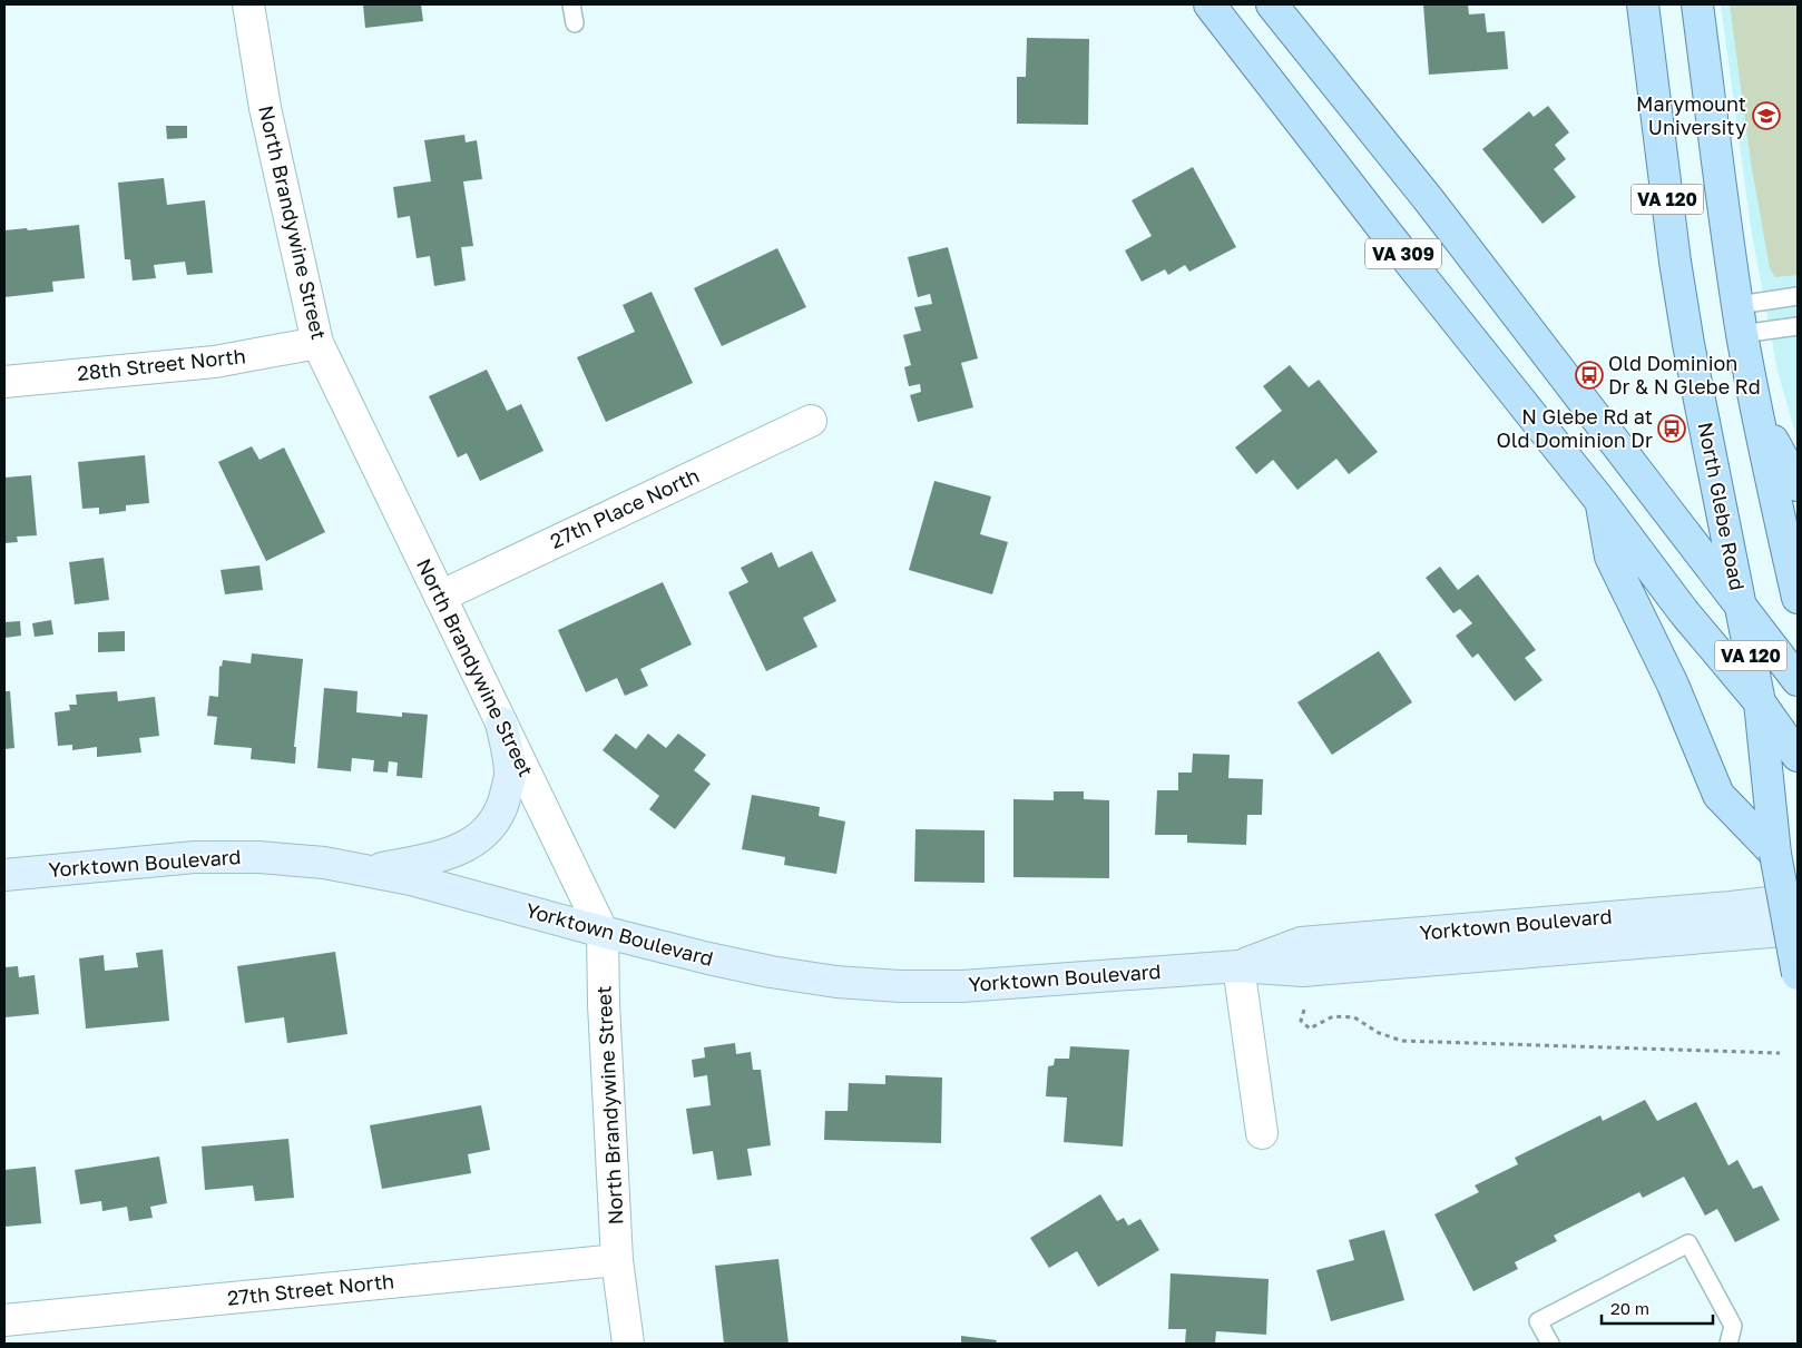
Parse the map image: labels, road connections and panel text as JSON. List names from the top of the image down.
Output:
{
  "streets": {
    "main road": ["VA 120", "VA 309", "North Glebe Road"],
    "street": [
      "North Brandywine Street",
      "28th Street North",
      "27th Place North",
      "Yorktown Boulevard",
      "27th Street North"
    ]
  },
  "crossings": [
    ["North Brandywine Street", "28th Street North"],
    ["North Brandywine Street", "27th Place North"],
    ["North Brandywine Street", "Yorktown Boulevard"],
    ["North Brandywine Street", "27th Street North"],
    ["VA 309", "North Glebe Road"]
  ],
  "places": {
    "school or university": ["Marymount University"],
    "bus stop": ["Old Dominion Dr & N Glebe Rd", "N Glebe Rd at Old Dominion Dr"]
  },
  "scale_bar": "20 m"
}
